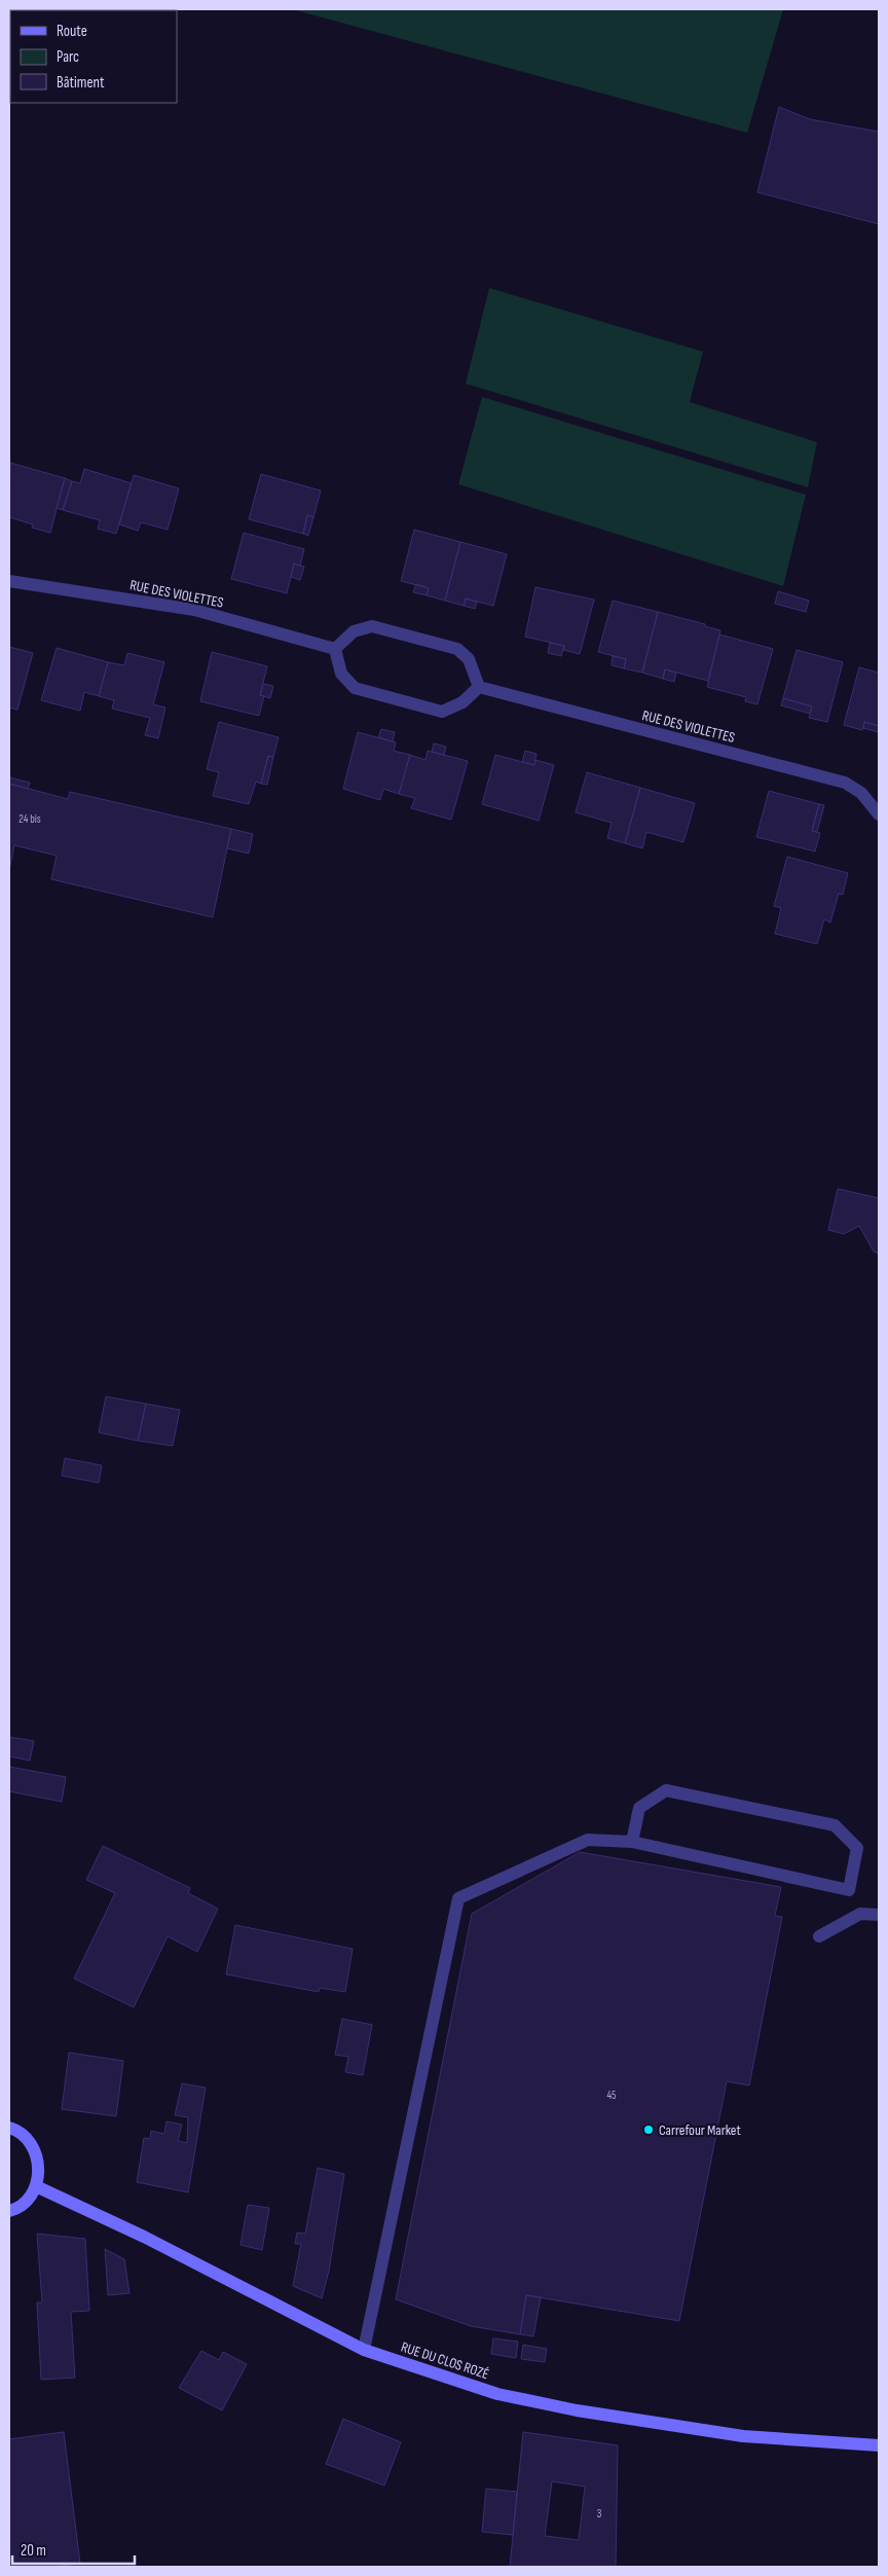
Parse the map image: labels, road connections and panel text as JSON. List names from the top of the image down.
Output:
{
  "streets": {
    "street": ["RUE DES VIOLETTES", "RUE DU CLOS ROZÉ"]
  },
  "places": ["Carrefour Market"],
  "house_numbers": ["24 bis", "45", "3"],
  "legend": ["Route", "Parc", "Bâtiment"],
  "scale_bar": "20 m"
}
